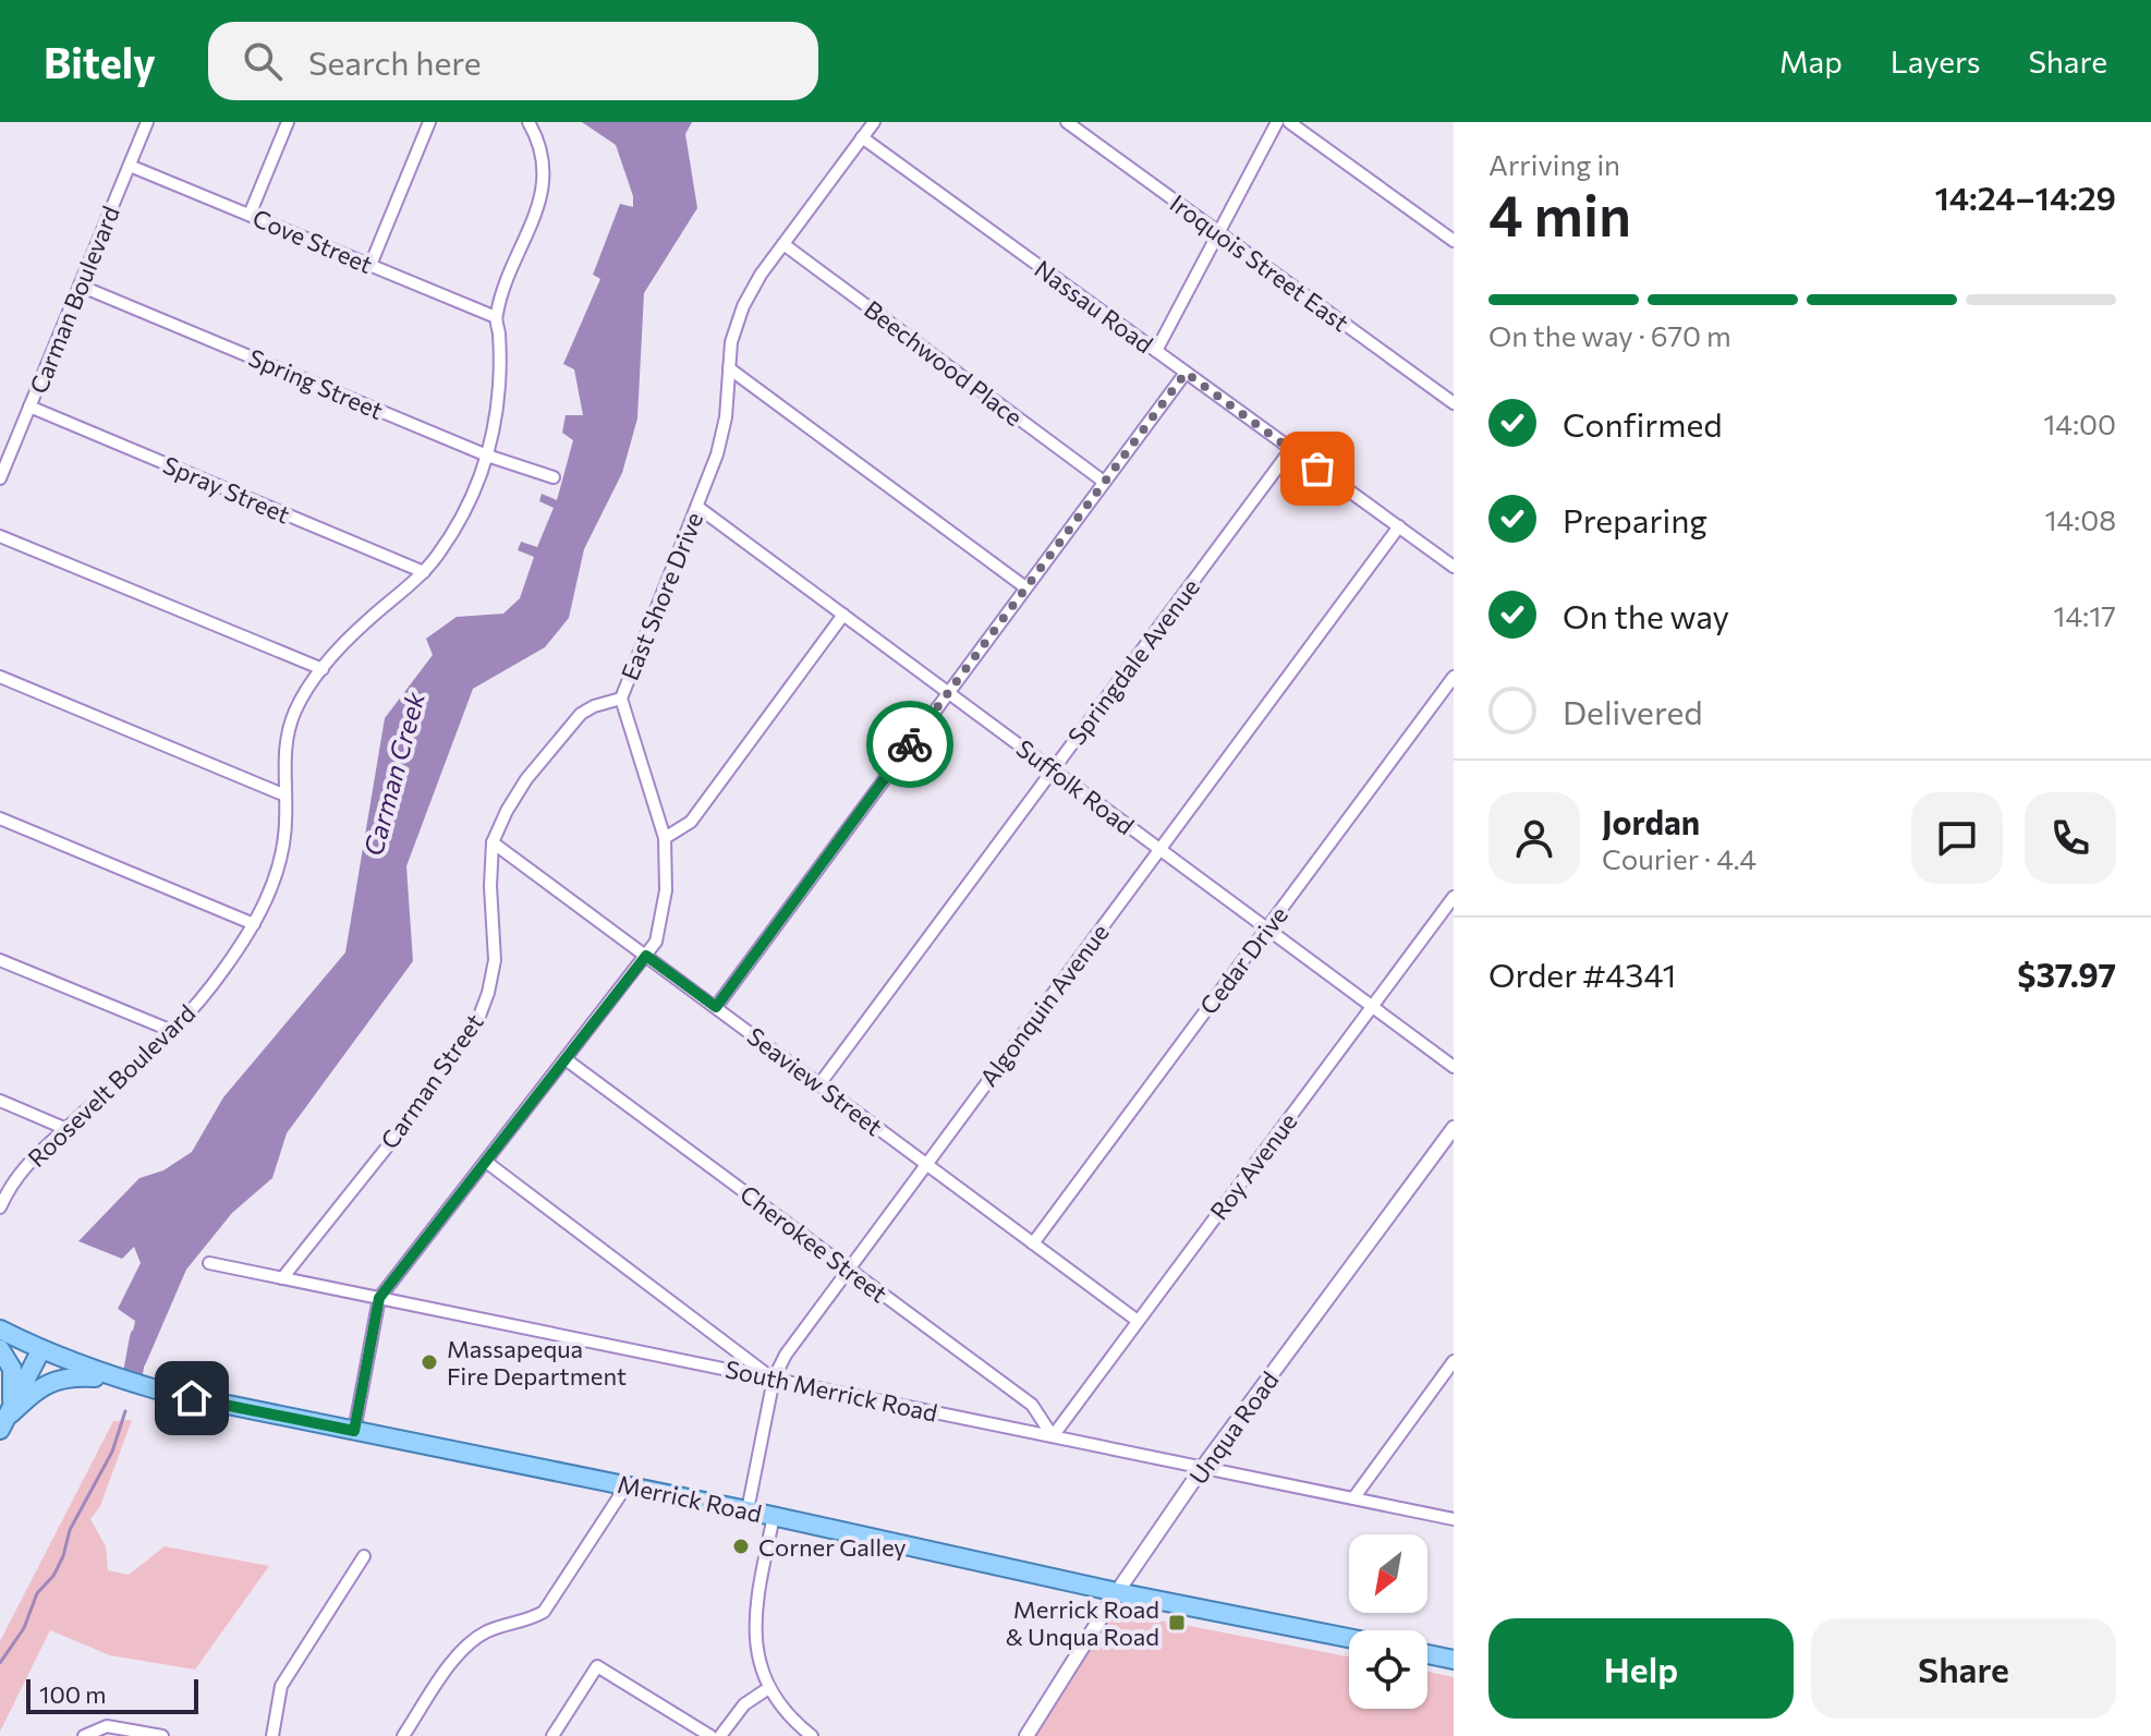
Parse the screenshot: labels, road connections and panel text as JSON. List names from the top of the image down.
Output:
{
  "streets": {
    "main road": ["Merrick Road"],
    "street": [
      "Cove Street",
      "Iroquois Street East",
      "Carman Boulevard",
      "Nassau Road",
      "Beechwood Place",
      "Spring Street",
      "Spray Street",
      "East Shore Drive",
      "Springdale Avenue",
      "Suffolk Road",
      "Cedar Drive",
      "Algonquin Avenue",
      "Carman Street",
      "Seaview Street",
      "Roosevelt Boulevard",
      "Roy Avenue",
      "Cherokee Street",
      "South Merrick Road",
      "Unqua Road"
    ]
  },
  "crossings": [
    ["Cove Street", "Carman Boulevard"],
    ["Cove Street", "Roosevelt Boulevard"],
    ["Carman Boulevard", "Spring Street"],
    ["Carman Boulevard", "Spray Street"],
    ["Nassau Road", "East Shore Drive"],
    ["Nassau Road", "Springdale Avenue"],
    ["Nassau Road", "Algonquin Avenue"],
    ["Beechwood Place", "East Shore Drive"],
    ["Spring Street", "Roosevelt Boulevard"],
    ["Spray Street", "Roosevelt Boulevard"],
    ["East Shore Drive", "Suffolk Road"],
    ["East Shore Drive", "Carman Street"],
    ["East Shore Drive", "Seaview Street"],
    ["East Shore Drive", "Cherokee Street"],
    ["East Shore Drive", "South Merrick Road"],
    ["East Shore Drive", "Merrick Road"],
    ["Springdale Avenue", "Suffolk Road"],
    ["Springdale Avenue", "Seaview Street"],
    ["Suffolk Road", "Cedar Drive"],
    ["Suffolk Road", "Algonquin Avenue"],
    ["Suffolk Road", "Roy Avenue"],
    ["Cedar Drive", "Seaview Street"],
    ["Algonquin Avenue", "Seaview Street"],
    ["Algonquin Avenue", "Cherokee Street"],
    ["Algonquin Avenue", "South Merrick Road"],
    ["Algonquin Avenue", "Merrick Road"],
    ["Carman Street", "Seaview Street"],
    ["Carman Street", "South Merrick Road"],
    ["Seaview Street", "Roy Avenue"],
    ["Roy Avenue", "Cherokee Street"],
    ["Roy Avenue", "South Merrick Road"],
    ["Cherokee Street", "South Merrick Road"],
    ["South Merrick Road", "Unqua Road"],
    ["Unqua Road", "Merrick Road"]
  ],
  "water": ["Carman Creek"],
  "places": {
    "other": ["Massapequa Fire Department", "Corner Galley"],
    "transit": ["Merrick Road & Unqua Road"]
  },
  "scale_bar": "100 m",
  "north": "bottom left",
  "page": {
    "header": "Bitely",
    "search": "Search here",
    "nav": ["Map", "Layers", "Share"],
    "heading": ["4 min", "Arriving in", "14:24–14:29"],
    "panel": [
      "Jordan",
      "Courier · 4.4",
      "Order #4341",
      "$37.97"
    ],
    "bar": "On the way · 670 m",
    "list": [
      ["Confirmed", "14:00"],
      ["Preparing", "14:08"],
      ["On the way", "14:17"],
      "Delivered"
    ],
    "buttons": ["Help", "Share"],
    "scale": "100 m"
  }
}
